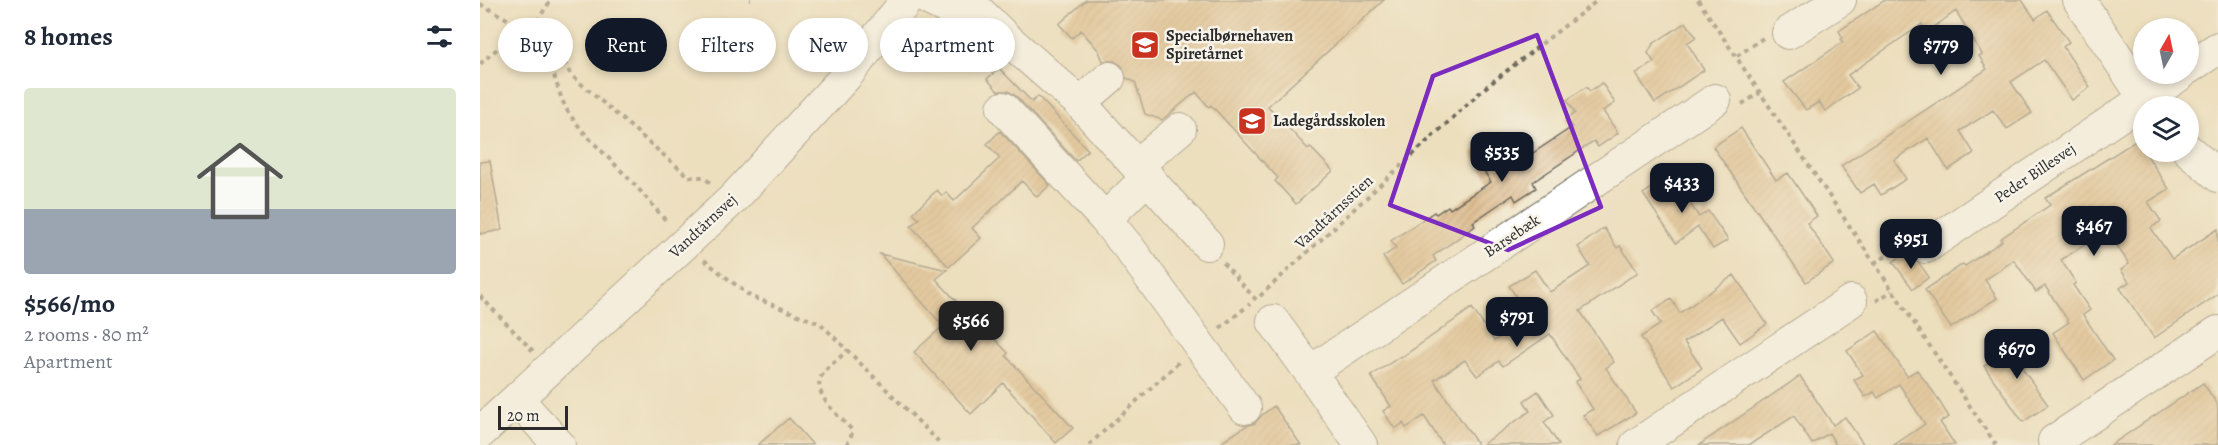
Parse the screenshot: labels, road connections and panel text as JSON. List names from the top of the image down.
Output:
{
  "streets": {
    "street": ["Peder Billesvej", "Vandtårnsvej", "Barsebæk"],
    "path": ["Vandtårnsstien"]
  },
  "places": {
    "school or university": ["Specialbørnehaven Spiretårnet", "Ladegårdsskolen"]
  },
  "scale_bar": "20 m",
  "north": "top",
  "page": {
    "heading": "8 homes",
    "chip": [
      "Buy",
      "Rent",
      "Filters",
      "New",
      "Apartment"
    ],
    "price": [
      "$779",
      "$535",
      "$433",
      "$467",
      "$951",
      "$791",
      "$566",
      "$670"
    ],
    "list": [
      {
        "name": "$566/mo",
        "note": "2 rooms · 80 m² · Apartment"
      }
    ],
    "scale": "20 m"
  }
}
